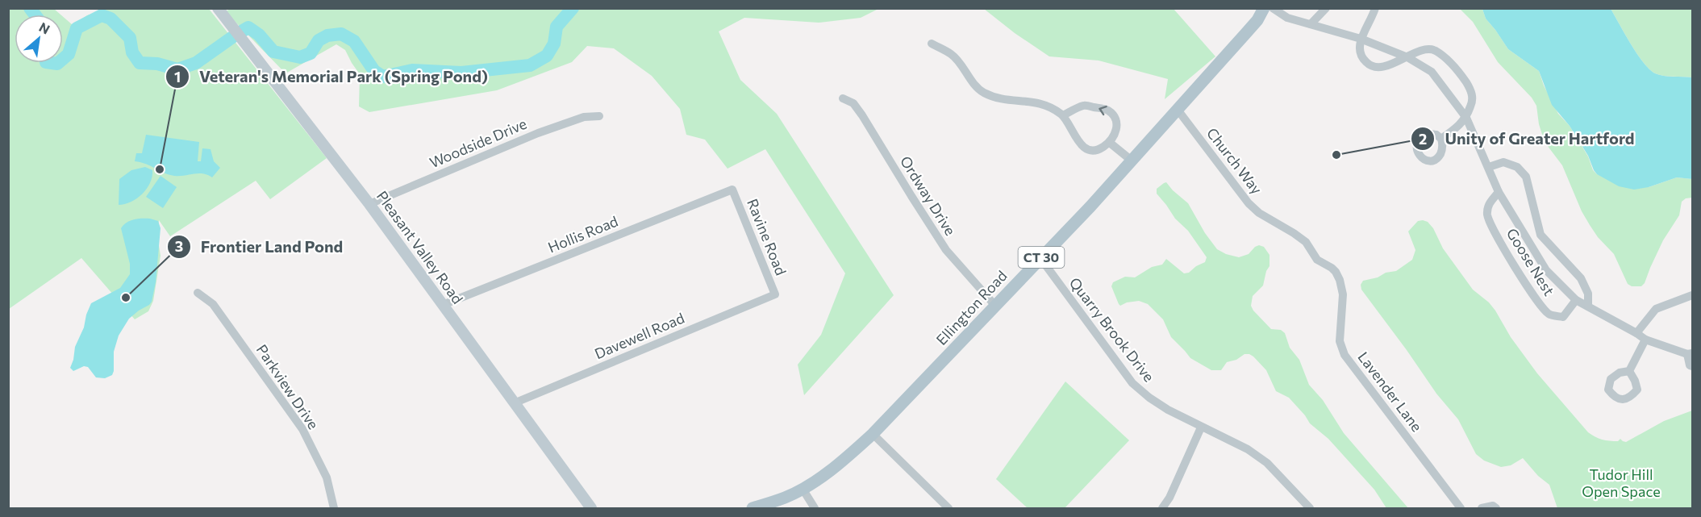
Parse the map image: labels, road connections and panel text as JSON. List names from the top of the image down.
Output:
{
  "streets": {
    "main road": ["Pleasant Valley Road", "CT 30", "Ellington Road"],
    "street": [
      "Woodside Drive",
      "Church Way",
      "Ordway Drive",
      "Hollis Road",
      "Ravine Road",
      "Goose Nest",
      "Quarry Brook Drive",
      "Davewell Road",
      "Parkview Drive",
      "Lavender Lane"
    ]
  },
  "crossings": [
    ["Woodside Drive", "Pleasant Valley Road"],
    ["Church Way", "Ellington Road"],
    ["Church Way", "Lavender Lane"],
    ["Ordway Drive", "Ellington Road"],
    ["Hollis Road", "Ravine Road"],
    ["Hollis Road", "Pleasant Valley Road"],
    ["Ravine Road", "Davewell Road"],
    ["Pleasant Valley Road", "Davewell Road"],
    ["Ellington Road", "Quarry Brook Drive"]
  ],
  "parks": ["Tudor Hill Open Space"],
  "places": ["Unity of Greater Hartford", "Veteran's Memorial Park (Spring Pond)", "Frontier Land Pond"],
  "north": "top right"
}
